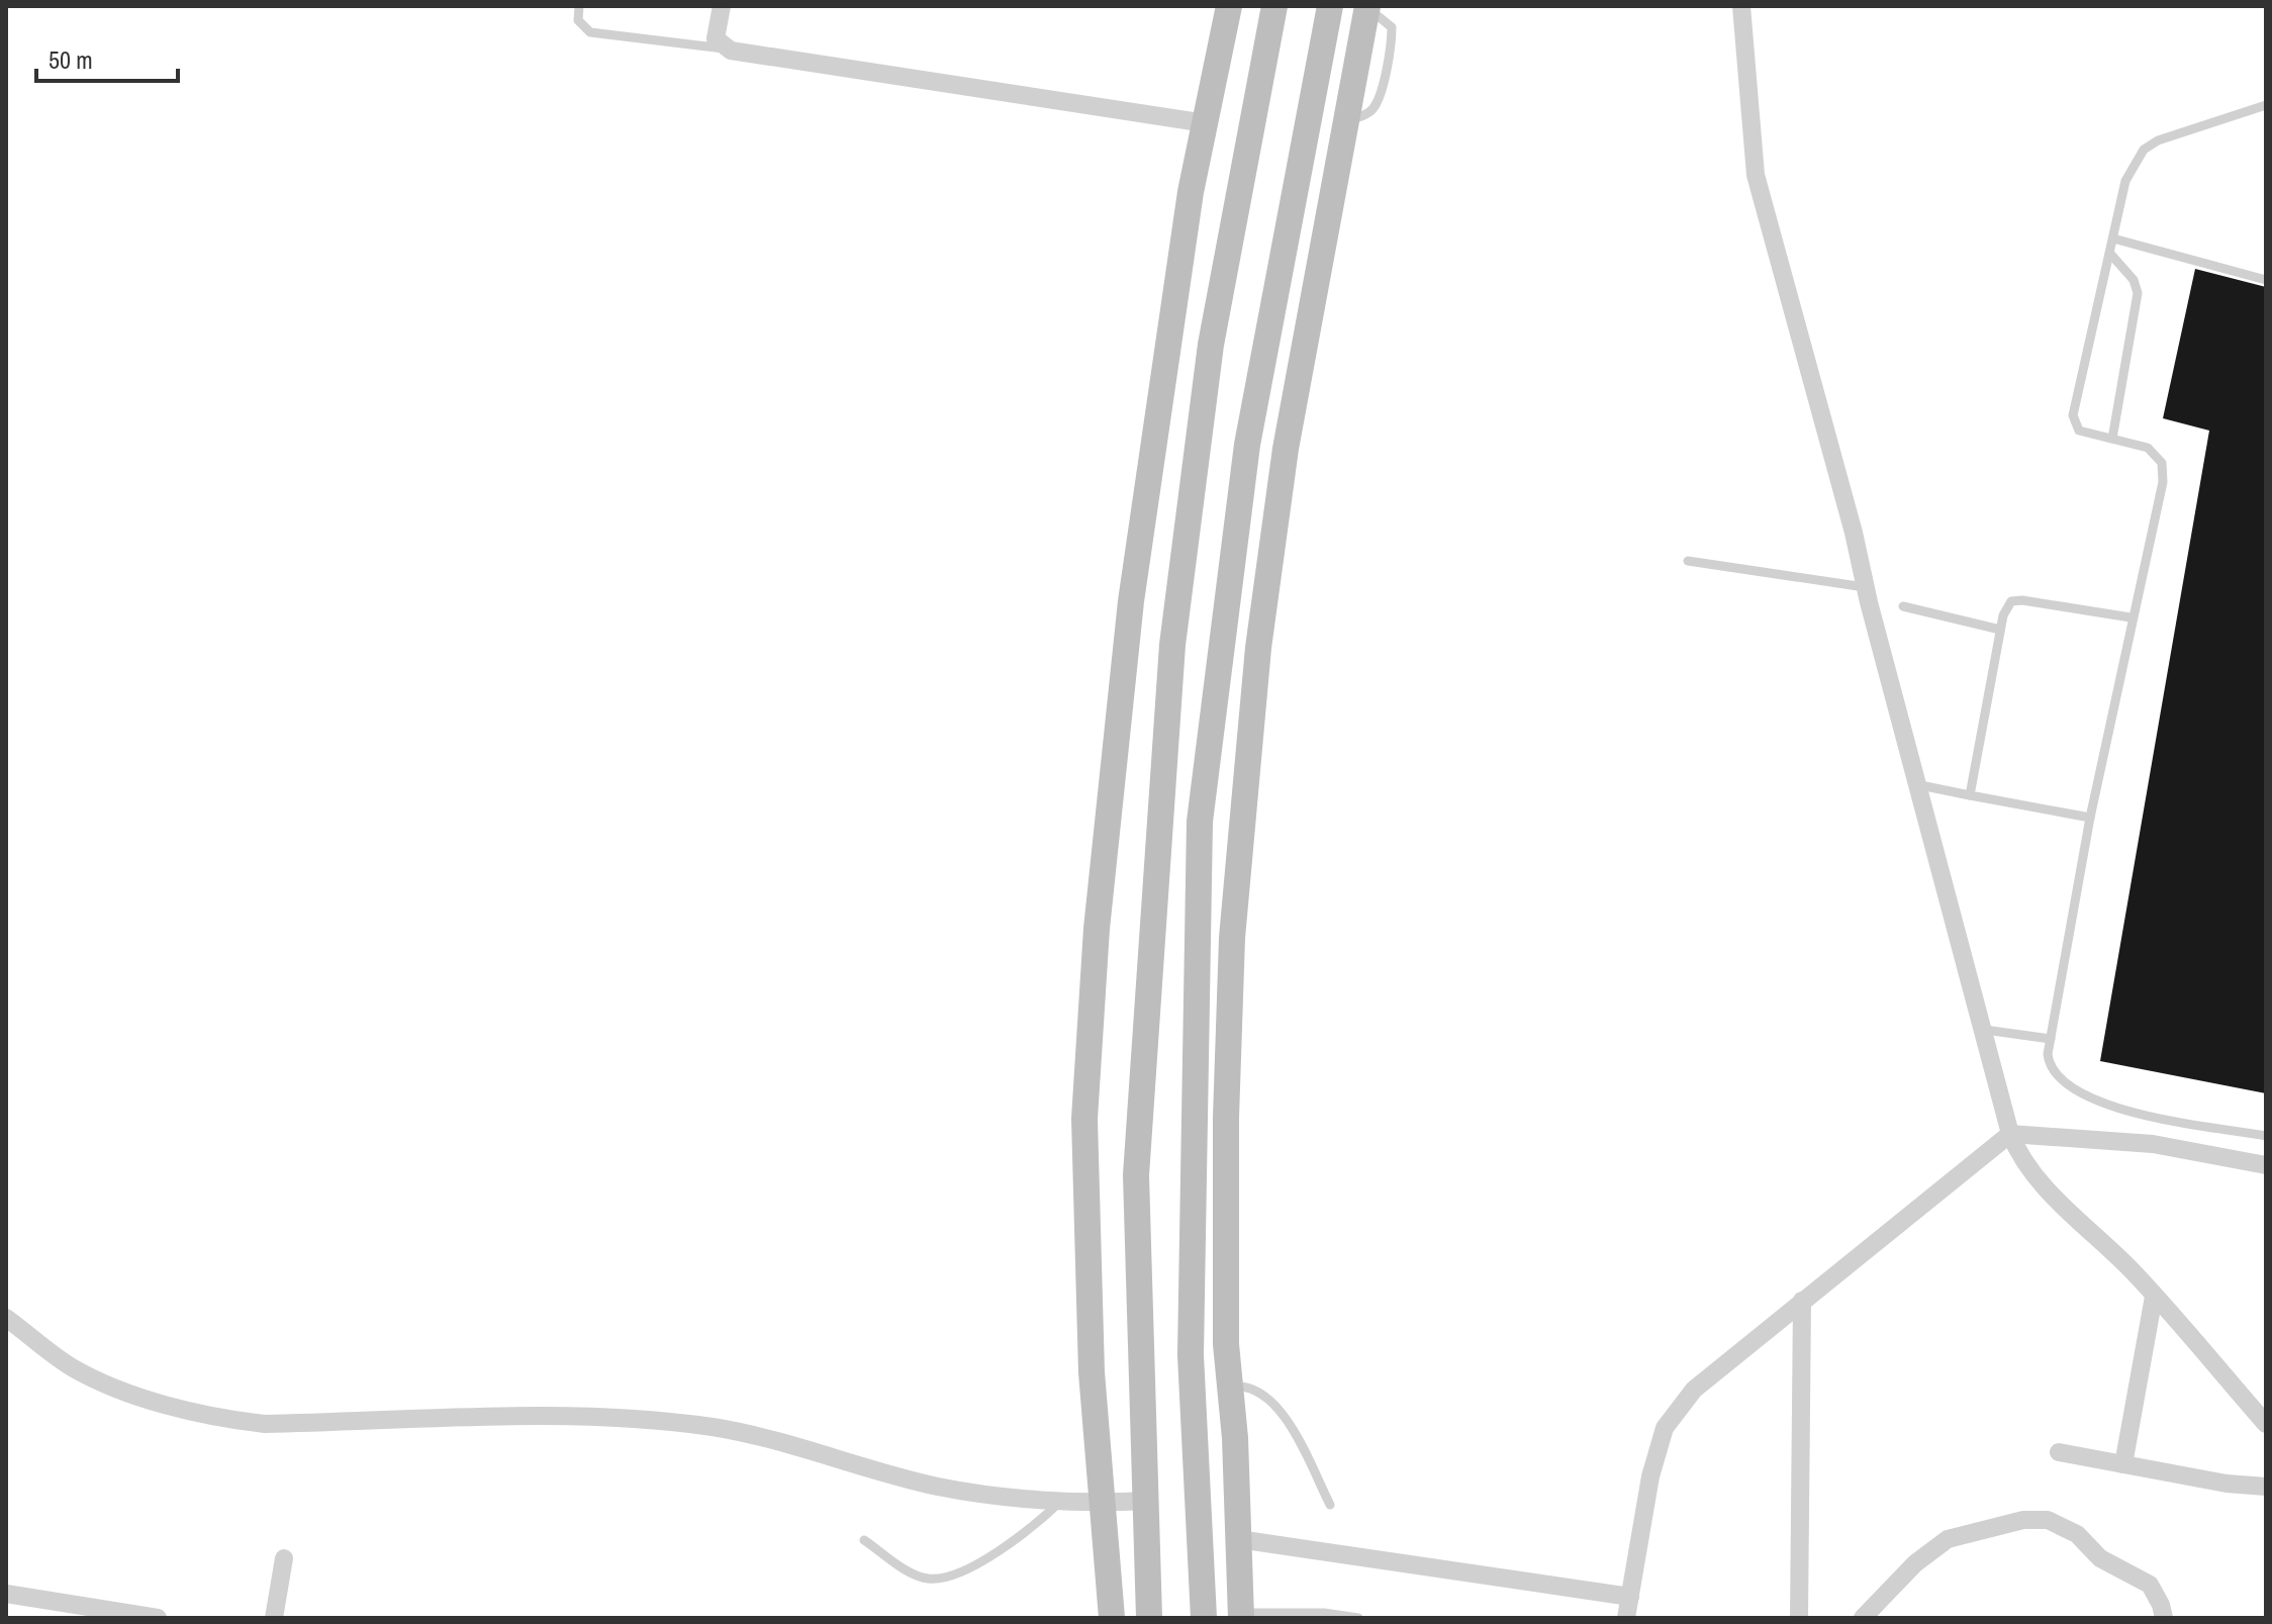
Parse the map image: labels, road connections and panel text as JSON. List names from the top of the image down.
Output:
{
  "scale_bar": "50 m"
}
